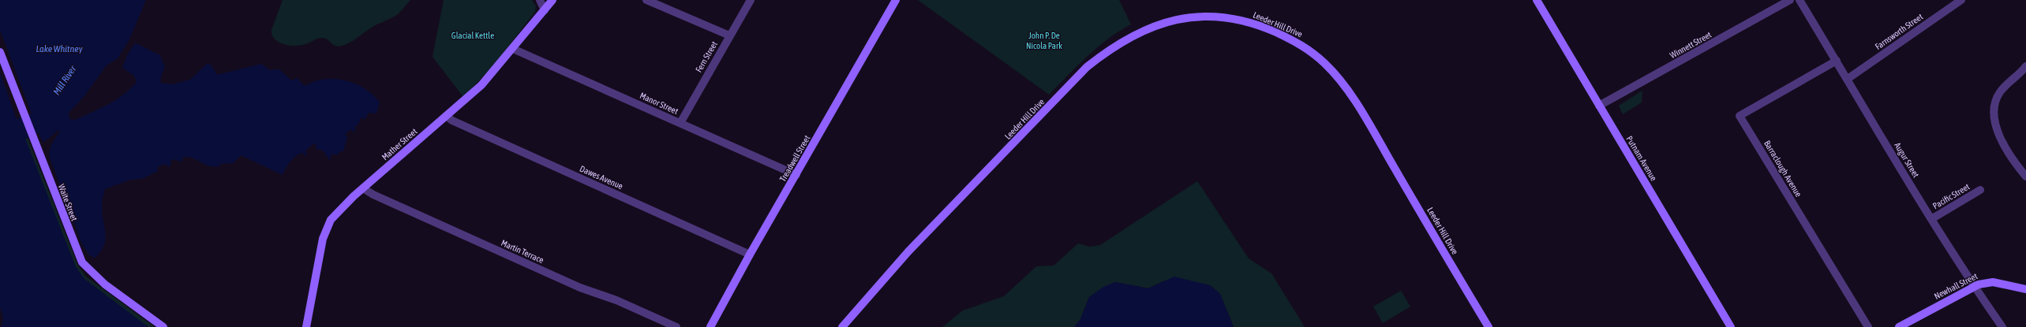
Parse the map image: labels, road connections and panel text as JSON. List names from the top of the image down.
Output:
{
  "streets": {
    "street": [
      "Leeder Hill Drive",
      "Farnsworth Street",
      "Winnett Street",
      "Fern Street",
      "Manor Street",
      "Mather Street",
      "Treadwell Street",
      "Putnam Avenue",
      "Augur Street",
      "Barraclough Avenue",
      "Dawes Avenue",
      "Pacific Street",
      "Waite Street",
      "Martin Terrace",
      "Newhall Street"
    ]
  },
  "crossings": [
    ["Farnsworth Street", "Augur Street"],
    ["Winnett Street", "Putnam Avenue"],
    ["Fern Street", "Manor Street"],
    ["Manor Street", "Mather Street"],
    ["Manor Street", "Treadwell Street"],
    ["Mather Street", "Dawes Avenue"],
    ["Mather Street", "Martin Terrace"],
    ["Treadwell Street", "Dawes Avenue"],
    ["Augur Street", "Barraclough Avenue"],
    ["Augur Street", "Pacific Street"],
    ["Augur Street", "Newhall Street"]
  ],
  "water": ["Lake Whitney", "Mill River"],
  "parks": ["Glacial Kettle", "John P. De Nicola Park"]
}
